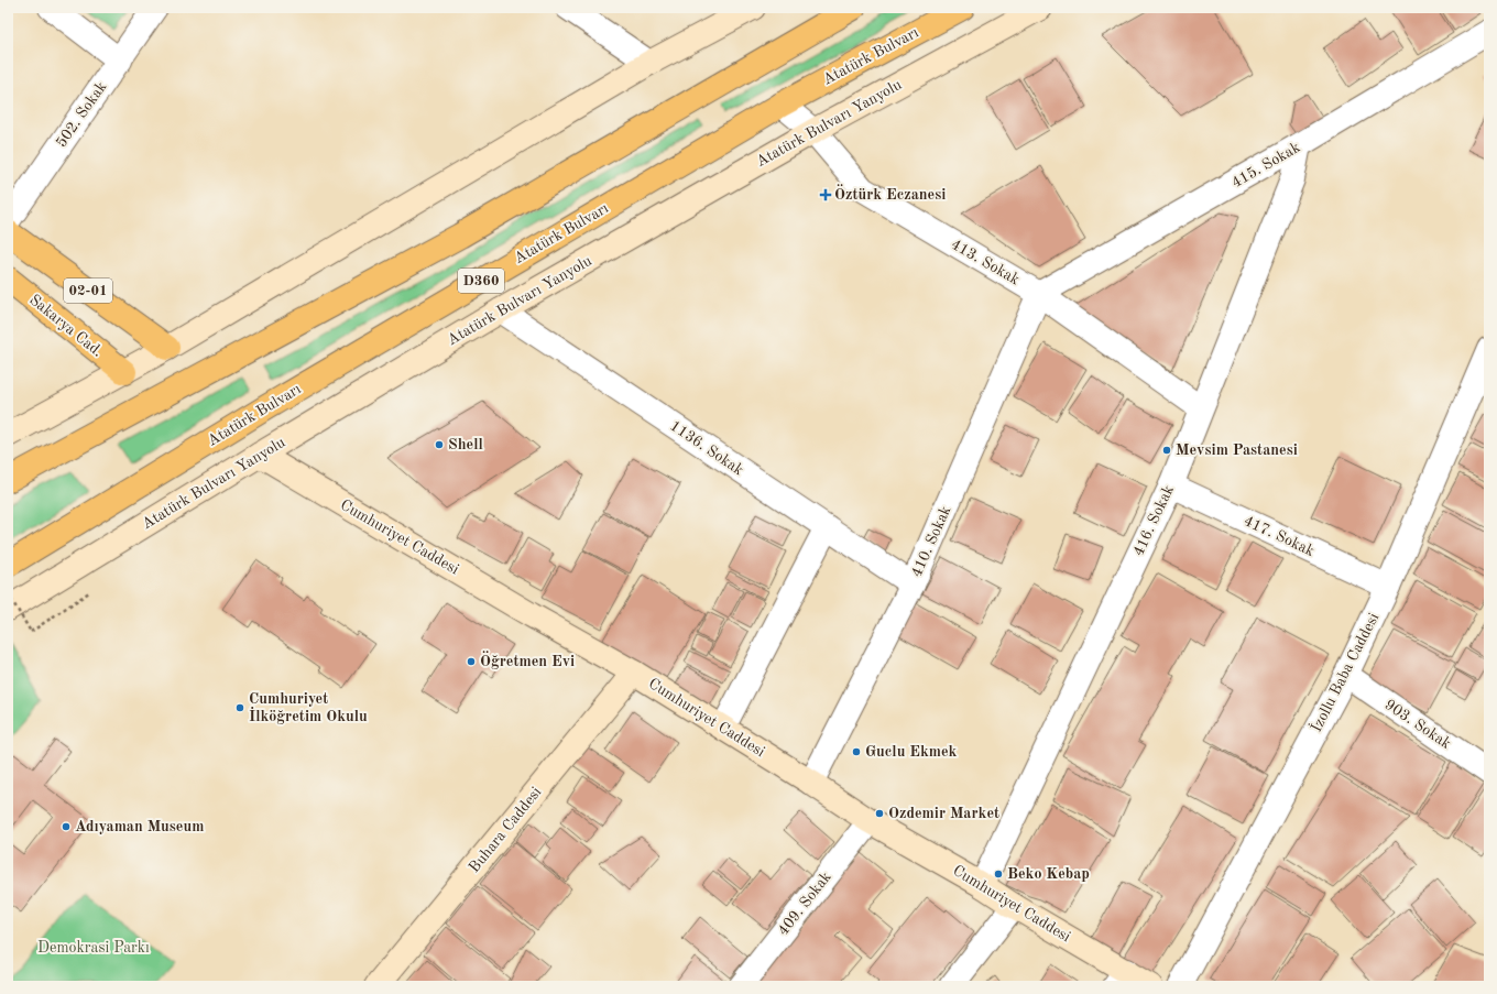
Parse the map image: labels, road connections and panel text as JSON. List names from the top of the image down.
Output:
{
  "streets": {
    "main road": [
      "Atatürk Bulvarı",
      "D360",
      "02-01",
      "Sakarya Cad."
    ],
    "street": [
      "502. Sokak",
      "Atatürk Bulvarı Yanyolu",
      "415. Sokak",
      "413. Sokak",
      "1136. Sokak",
      "416. Sokak",
      "417. Sokak",
      "Cumhuriyet Caddesi",
      "410. Sokak",
      "İzollu Baba Caddesi",
      "903. Sokak",
      "Buhara Caddesi",
      "409. Sokak"
    ]
  },
  "crossings": [
    ["Atatürk Bulvarı", "413. Sokak"],
    ["Atatürk Bulvarı Yanyolu", "413. Sokak"],
    ["Atatürk Bulvarı Yanyolu", "1136. Sokak"],
    ["Atatürk Bulvarı Yanyolu", "Cumhuriyet Caddesi"],
    ["415. Sokak", "413. Sokak"],
    ["415. Sokak", "416. Sokak"],
    ["415. Sokak", "410. Sokak"],
    ["413. Sokak", "416. Sokak"],
    ["413. Sokak", "410. Sokak"],
    ["1136. Sokak", "410. Sokak"],
    ["416. Sokak", "417. Sokak"],
    ["416. Sokak", "Cumhuriyet Caddesi"],
    ["417. Sokak", "İzollu Baba Caddesi"],
    ["Cumhuriyet Caddesi", "410. Sokak"],
    ["Cumhuriyet Caddesi", "Buhara Caddesi"],
    ["Cumhuriyet Caddesi", "409. Sokak"],
    ["İzollu Baba Caddesi", "903. Sokak"]
  ],
  "parks": ["Demokrasi Parkı"],
  "places": {
    "health": ["Öztürk Eczanesi"],
    "other": [
      "Shell",
      "Mevsim Pastanesi",
      "Öğretmen Evi",
      "Cumhuriyet İlköğretim Okulu",
      "Guclu Ekmek",
      "Ozdemir Market",
      "Adıyaman Museum",
      "Beko Kebap"
    ]
  }
}
